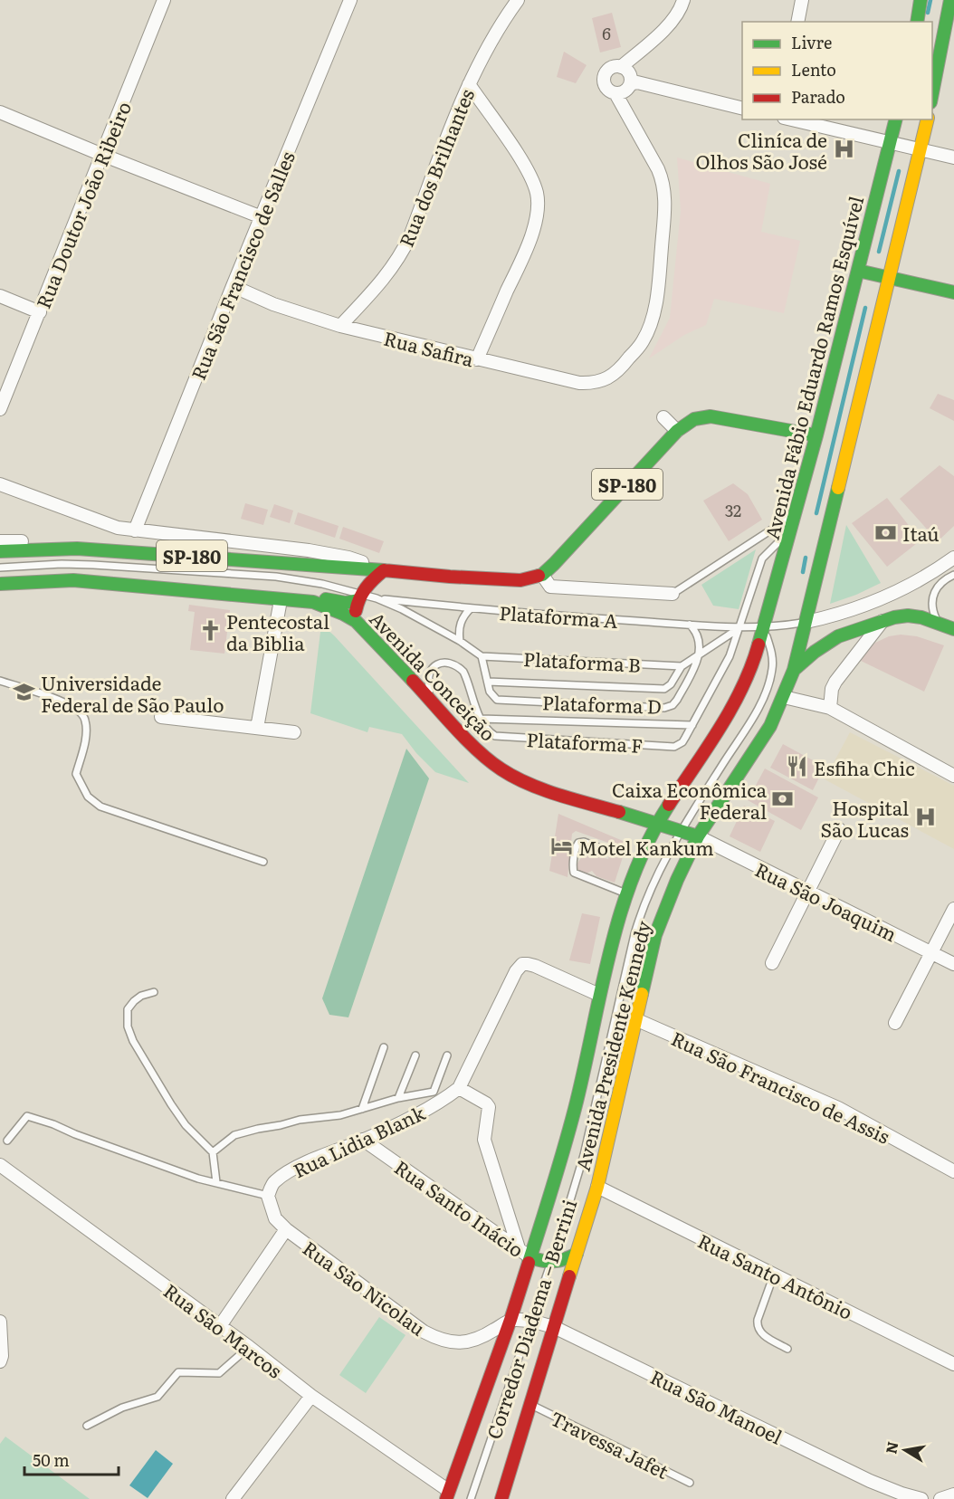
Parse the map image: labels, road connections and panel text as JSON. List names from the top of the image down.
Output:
{
  "streets": {
    "main road": [
      "Avenida Fábio Eduardo Ramos Esquível",
      "SP-180",
      "Avenida Conceição",
      "Avenida Presidente Kennedy"
    ],
    "street": [
      "Rua dos Brilhantes",
      "Rua Doutor João Ribeiro",
      "Rua São Francisco de Salles",
      "Rua Safira",
      "Rua São Joaquim",
      "Rua São Francisco de Assis",
      "Rua Lidia Blank",
      "Rua Santo Inácio",
      "Rua Santo Antônio",
      "Rua São Nicolau",
      "Rua São Marcos",
      "Rua São Manoel"
    ],
    "lane": [
      "Plataforma A",
      "Plataforma B",
      "Plataforma D",
      "Plataforma F",
      "Corredor Diadema – Berrini",
      "Travessa Jafet"
    ]
  },
  "crossings": [
    ["Rua dos Brilhantes", "Rua Safira"],
    ["Rua São Francisco de Salles", "Rua Safira"],
    ["Avenida Fábio Eduardo Ramos Esquível", "SP-180"],
    ["Avenida Fábio Eduardo Ramos Esquível", "Plataforma A"],
    ["Avenida Fábio Eduardo Ramos Esquível", "Avenida Presidente Kennedy"],
    ["Avenida Fábio Eduardo Ramos Esquível", "Corredor Diadema – Berrini"],
    ["Plataforma A", "Avenida Presidente Kennedy"],
    ["Plataforma A", "Corredor Diadema – Berrini"],
    ["Avenida Conceição", "Rua São Joaquim"],
    ["Avenida Conceição", "Avenida Presidente Kennedy"],
    ["Avenida Conceição", "Corredor Diadema – Berrini"],
    ["Rua São Joaquim", "Avenida Presidente Kennedy"],
    ["Avenida Presidente Kennedy", "Rua São Francisco de Assis"],
    ["Avenida Presidente Kennedy", "Rua Lidia Blank"],
    ["Avenida Presidente Kennedy", "Rua Santo Inácio"],
    ["Avenida Presidente Kennedy", "Rua Santo Antônio"],
    ["Avenida Presidente Kennedy", "Rua São Nicolau"],
    ["Avenida Presidente Kennedy", "Corredor Diadema – Berrini"],
    ["Avenida Presidente Kennedy", "Rua São Marcos"],
    ["Avenida Presidente Kennedy", "Rua São Manoel"],
    ["Avenida Presidente Kennedy", "Travessa Jafet"],
    ["Rua Lidia Blank", "Rua Santo Inácio"],
    ["Rua Lidia Blank", "Rua São Nicolau"],
    ["Rua São Nicolau", "Rua São Manoel"],
    ["Corredor Diadema – Berrini", "Rua São Manoel"]
  ],
  "places": {
    "hospital": ["Cliníca de Olhos São José", "Hospital São Lucas"],
    "bank": ["Itaú", "Caixa Econômica Federal"],
    "church": ["Pentecostal da Biblia"],
    "school or university": ["Universidade Federal de São Paulo"],
    "restaurant": ["Esfiha Chic"],
    "hotel": ["Motel Kankum"]
  },
  "house_numbers": ["6", "32"],
  "legend": ["Livre", "Lento", "Parado"],
  "scale_bar": "50 m",
  "north": "left"
}
